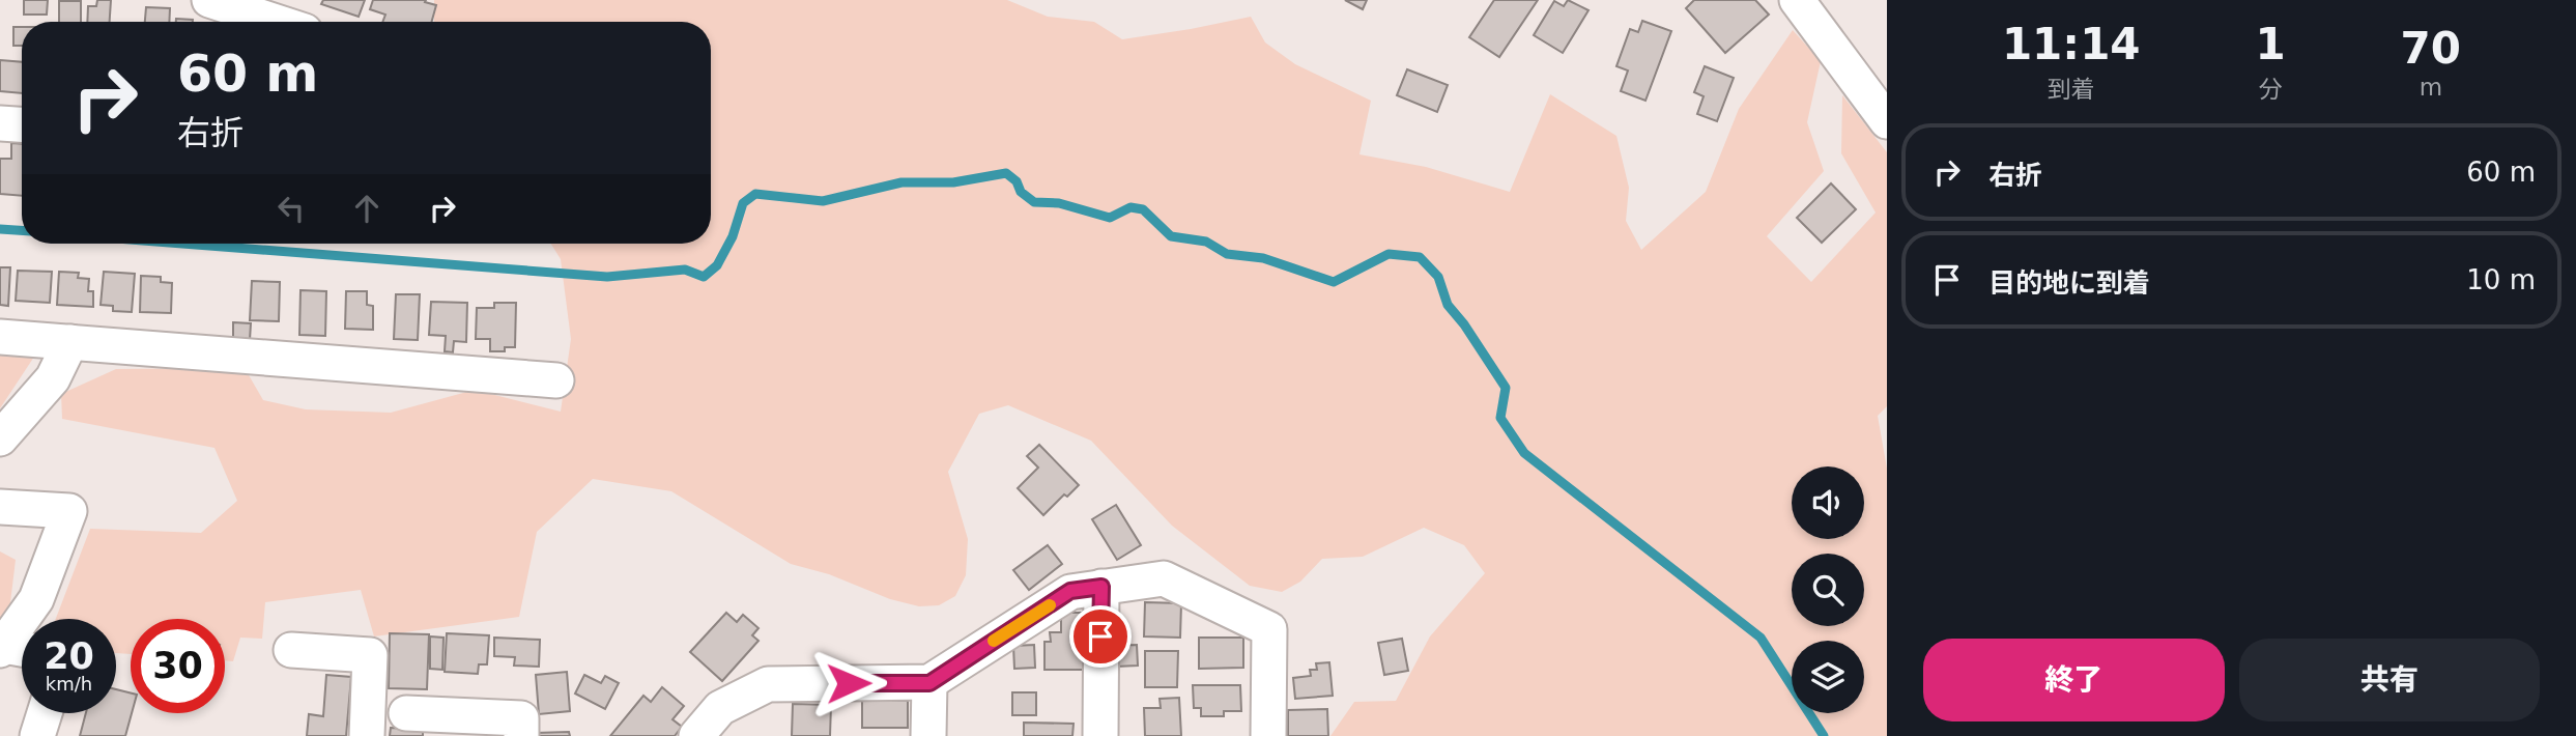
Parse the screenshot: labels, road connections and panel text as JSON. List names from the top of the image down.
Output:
{
  "page": {
    "eta": [
      "11:14",
      "到着",
      "1",
      "分",
      "70",
      "m"
    ],
    "turn": ["60 m", "右折"],
    "list": [
      {
        "name": "右折",
        "value": "60 m"
      },
      {
        "name": "目的地に到着",
        "value": "10 m"
      }
    ],
    "speed": "20 km/h",
    "limit": "30",
    "buttons": ["終了", "共有"]
  }
}
